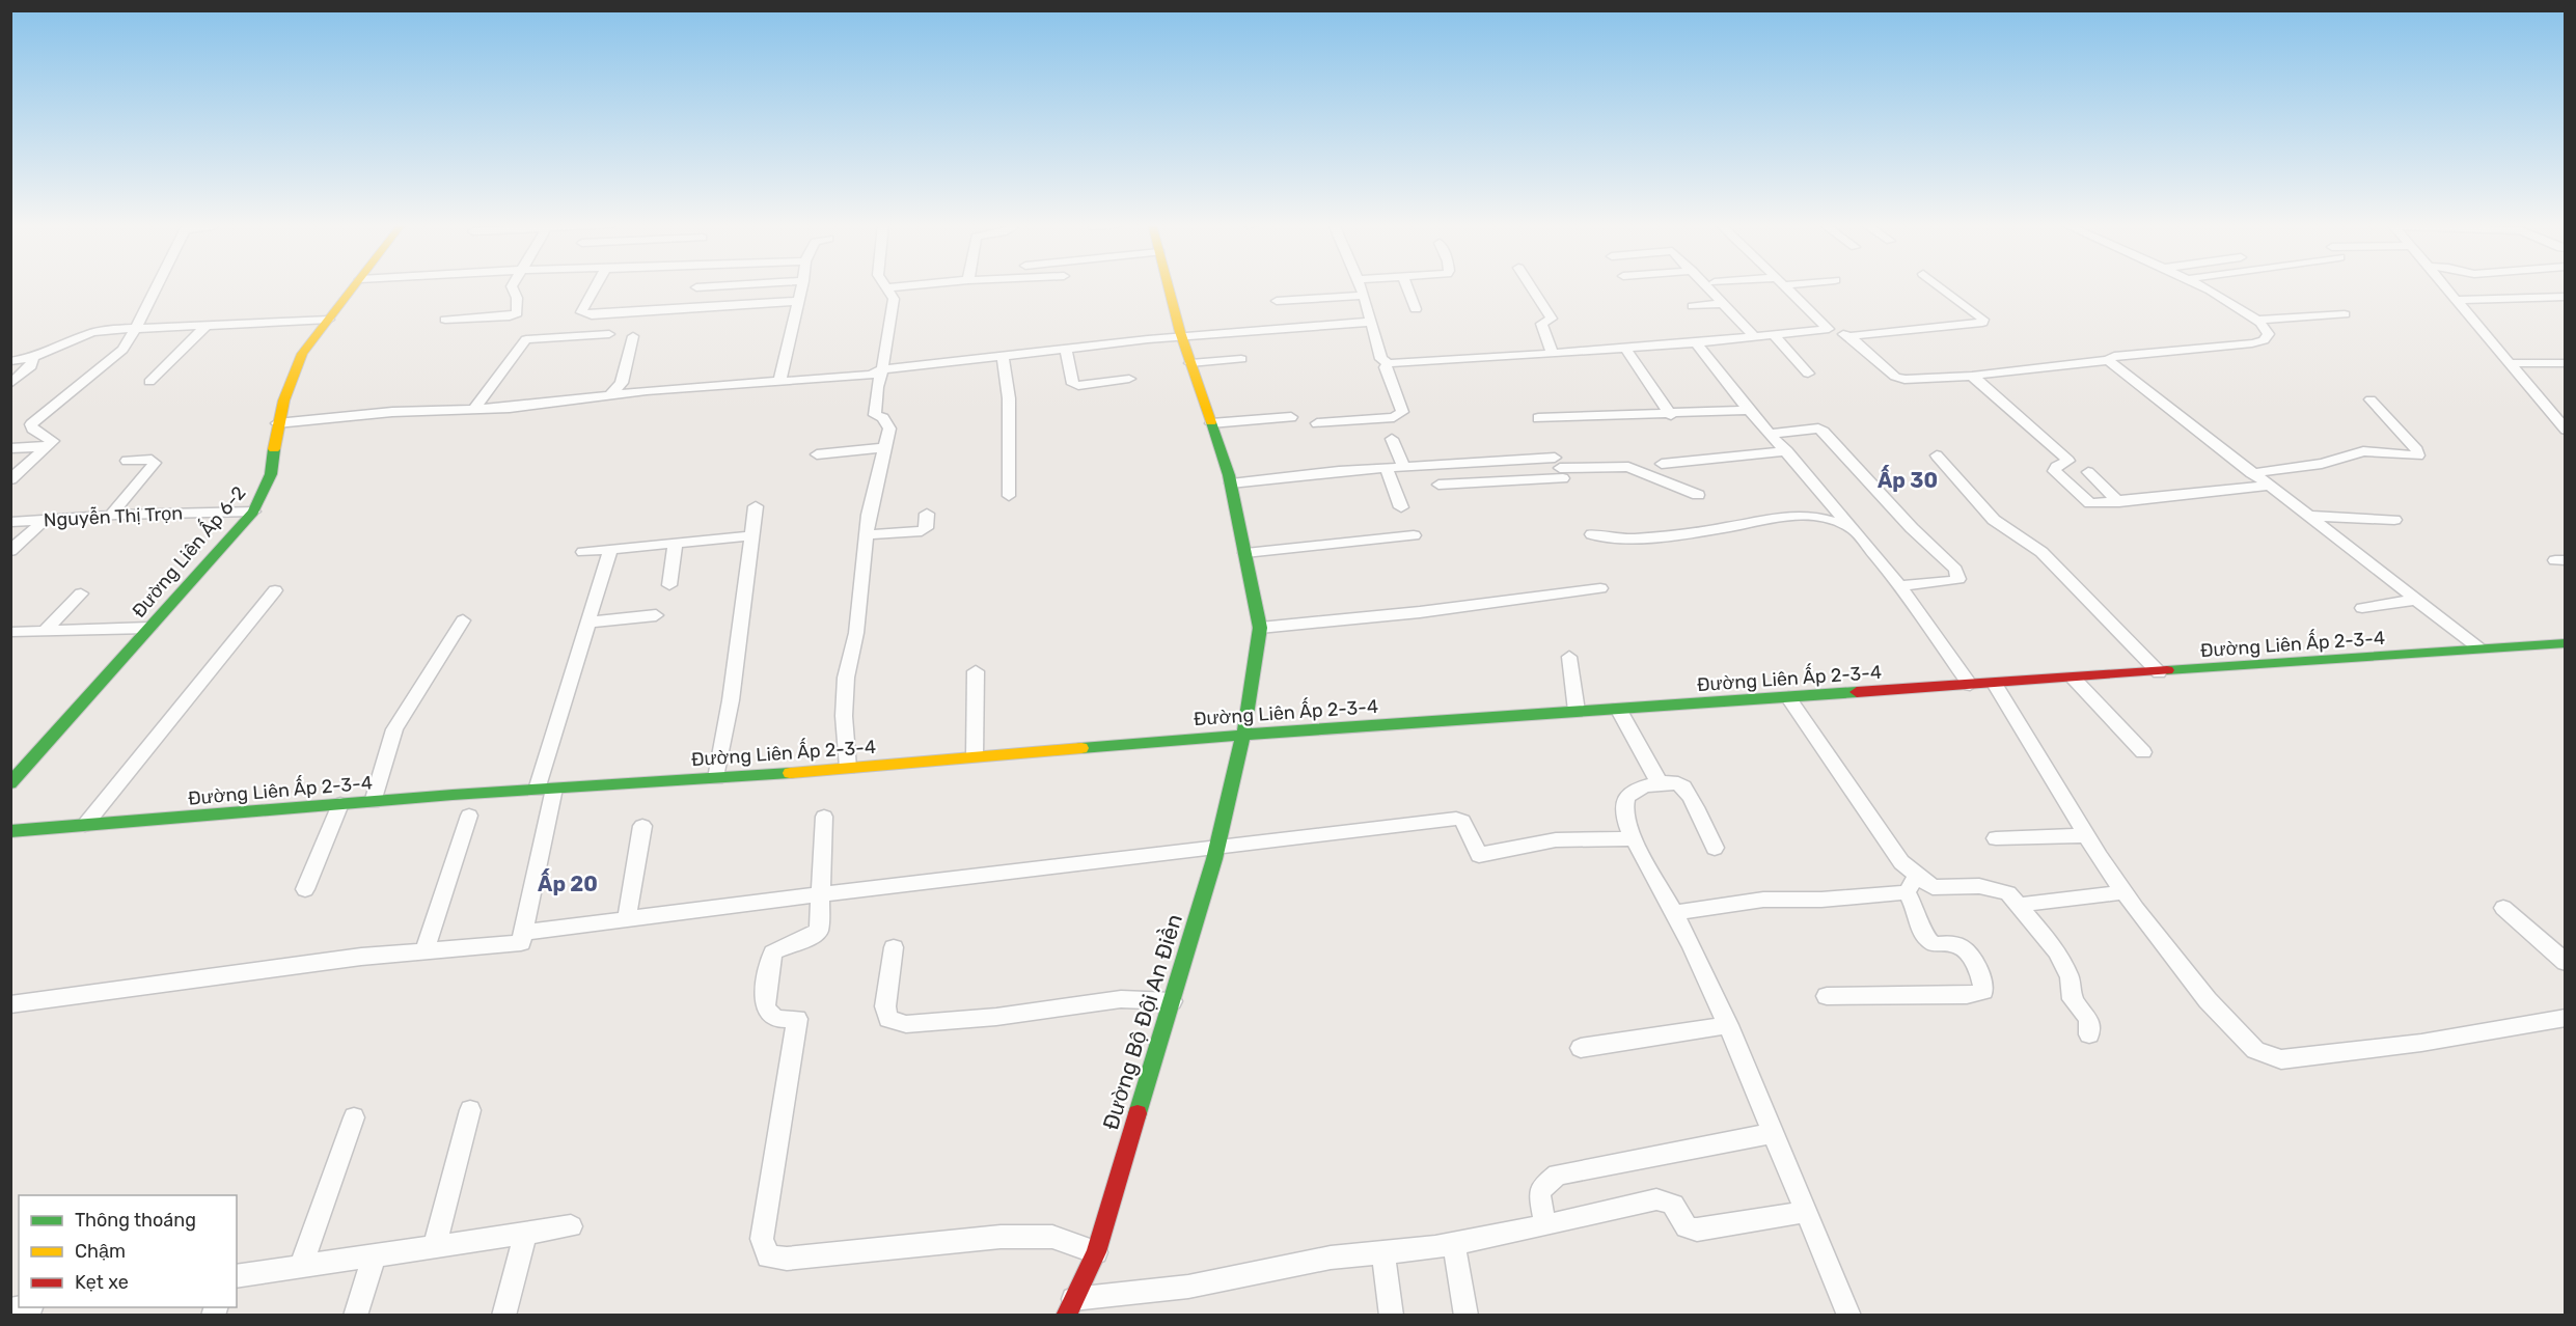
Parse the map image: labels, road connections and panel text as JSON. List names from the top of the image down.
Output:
{
  "streets": {
    "street": [
      "Nguyễn Thị Trọn",
      "Đường Liên Ấp 6-2",
      "Đường Liên Ấp 2-3-4",
      "Đường Bộ Đội An Điền"
    ]
  },
  "crossings": [
    ["Nguyễn Thị Trọn", "Đường Liên Ấp 6-2"],
    ["Đường Liên Ấp 2-3-4", "Đường Bộ Đội An Điền"]
  ],
  "districts": ["Ấp 30", "Ấp 20"],
  "legend": ["Thông thoáng", "Chậm", "Kẹt xe"]
}
